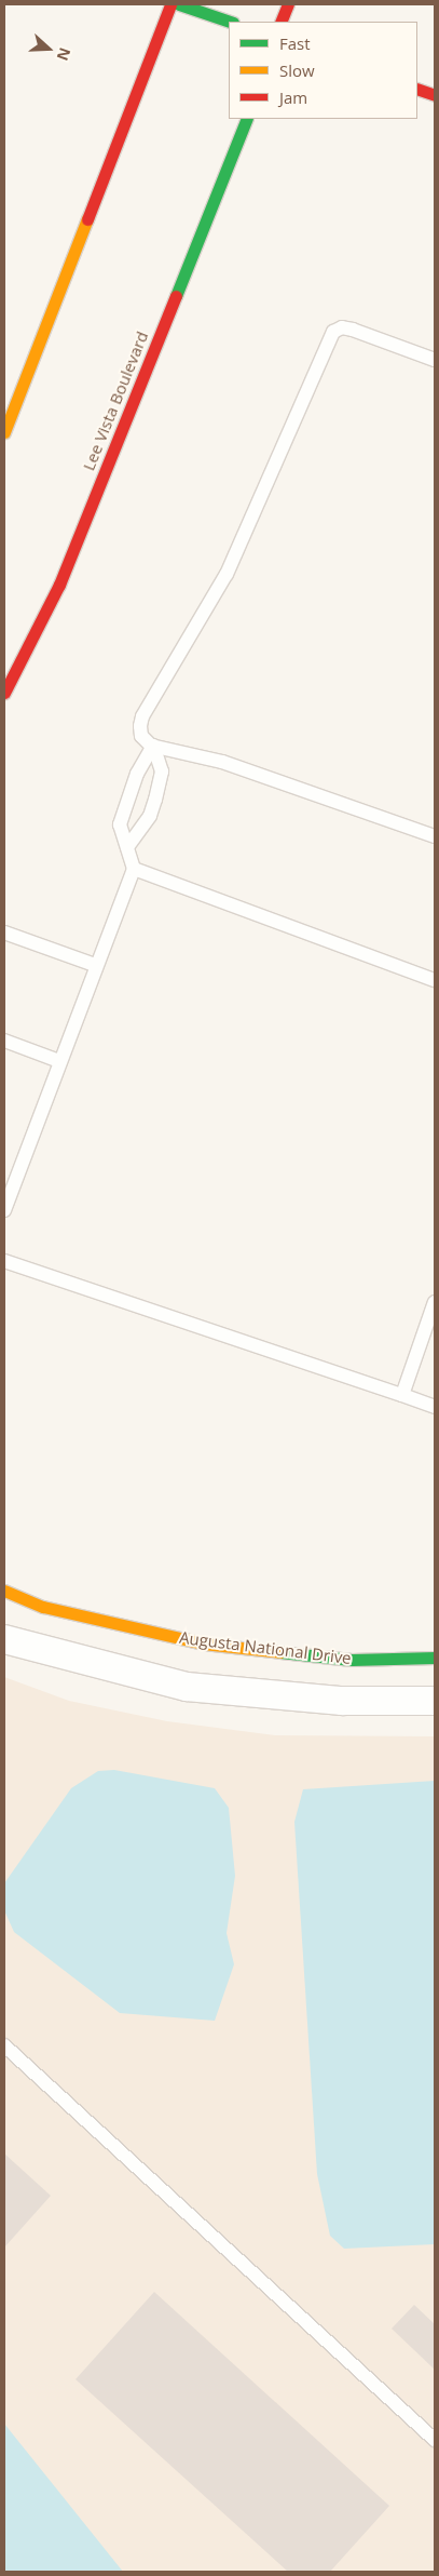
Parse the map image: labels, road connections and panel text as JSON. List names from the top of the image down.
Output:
{
  "streets": {
    "street": ["Lee Vista Boulevard", "Augusta National Drive"]
  },
  "legend": ["Fast", "Slow", "Jam"],
  "north": "right"
}
